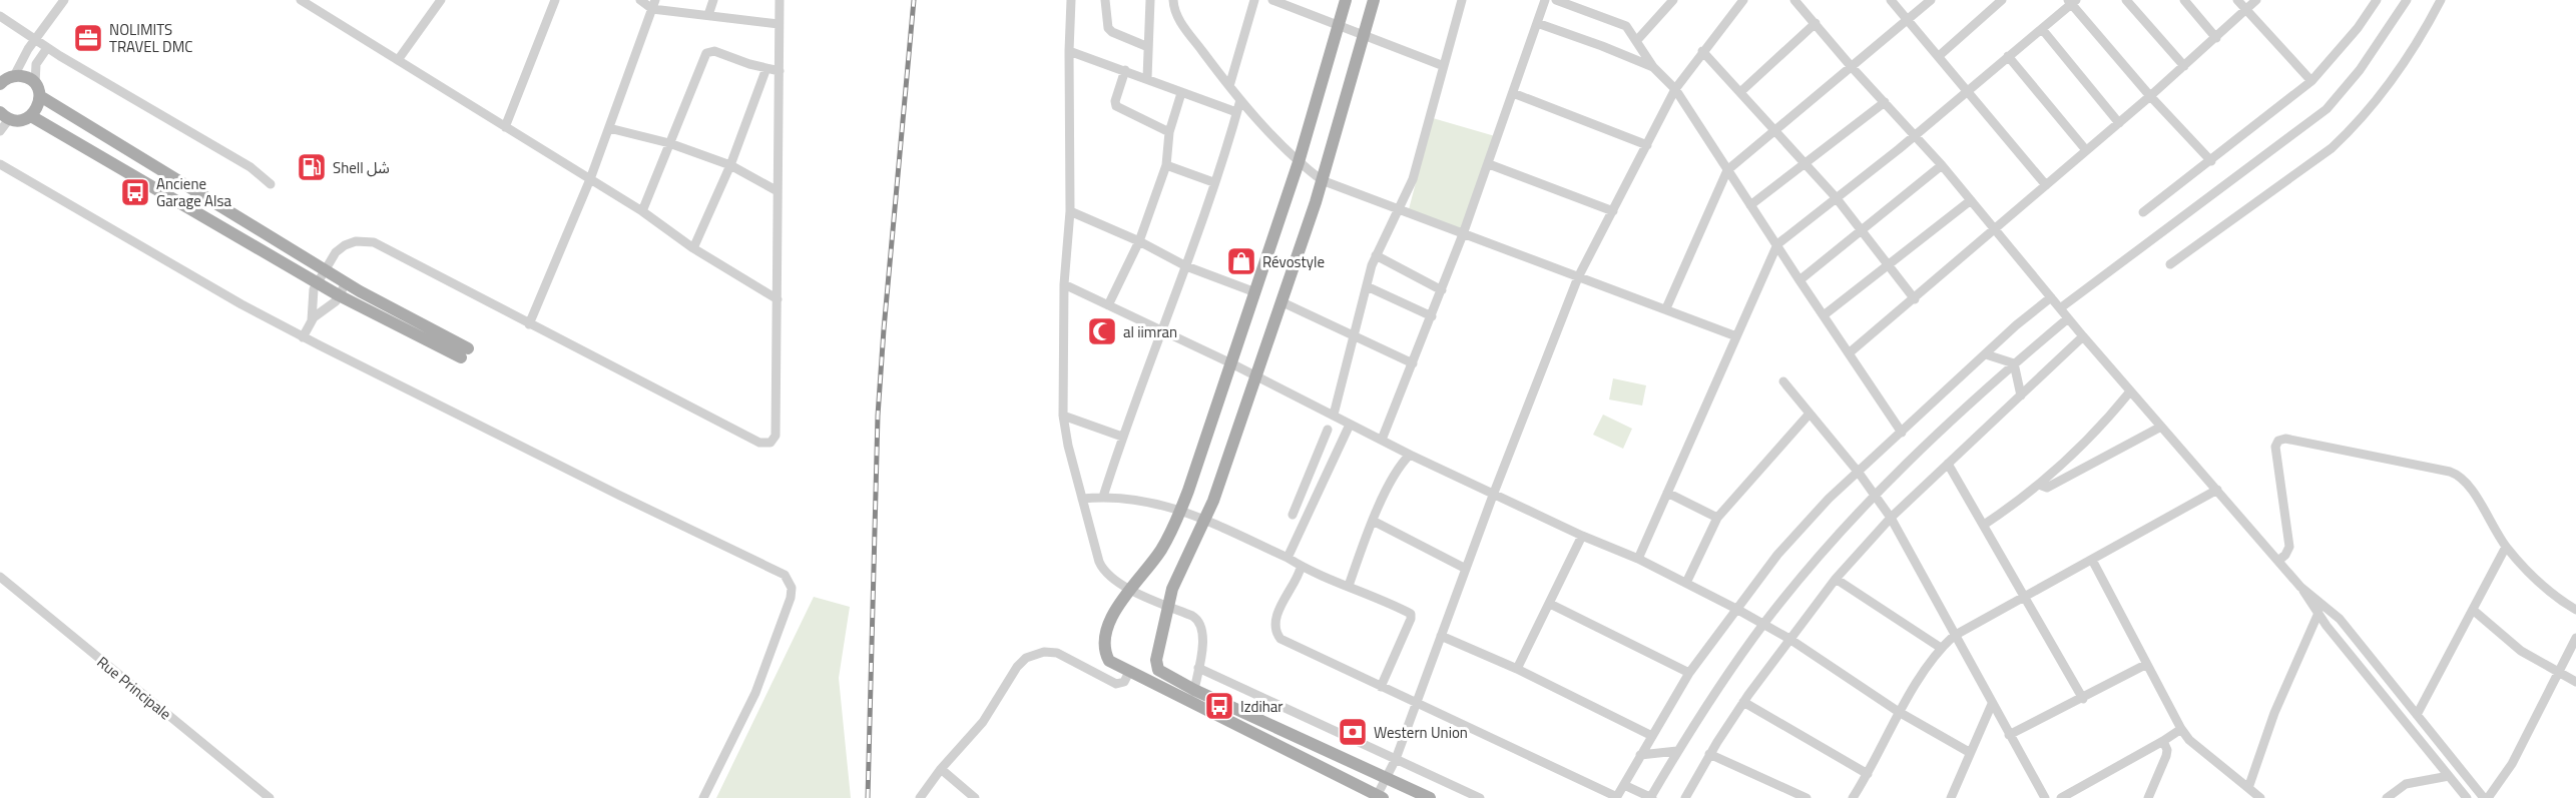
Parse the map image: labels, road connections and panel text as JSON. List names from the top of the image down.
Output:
{
  "streets": {
    "street": ["Rue Principale"]
  },
  "places": {
    "office": ["NOLIMITS TRAVEL DMC"],
    "fuel station": ["Shell شل"],
    "bus stop": ["Anciene Garage Alsa", "Izdihar"],
    "shop": ["Révostyle"],
    "mosque": ["al iimran"],
    "bank": ["Western Union"]
  }
}
